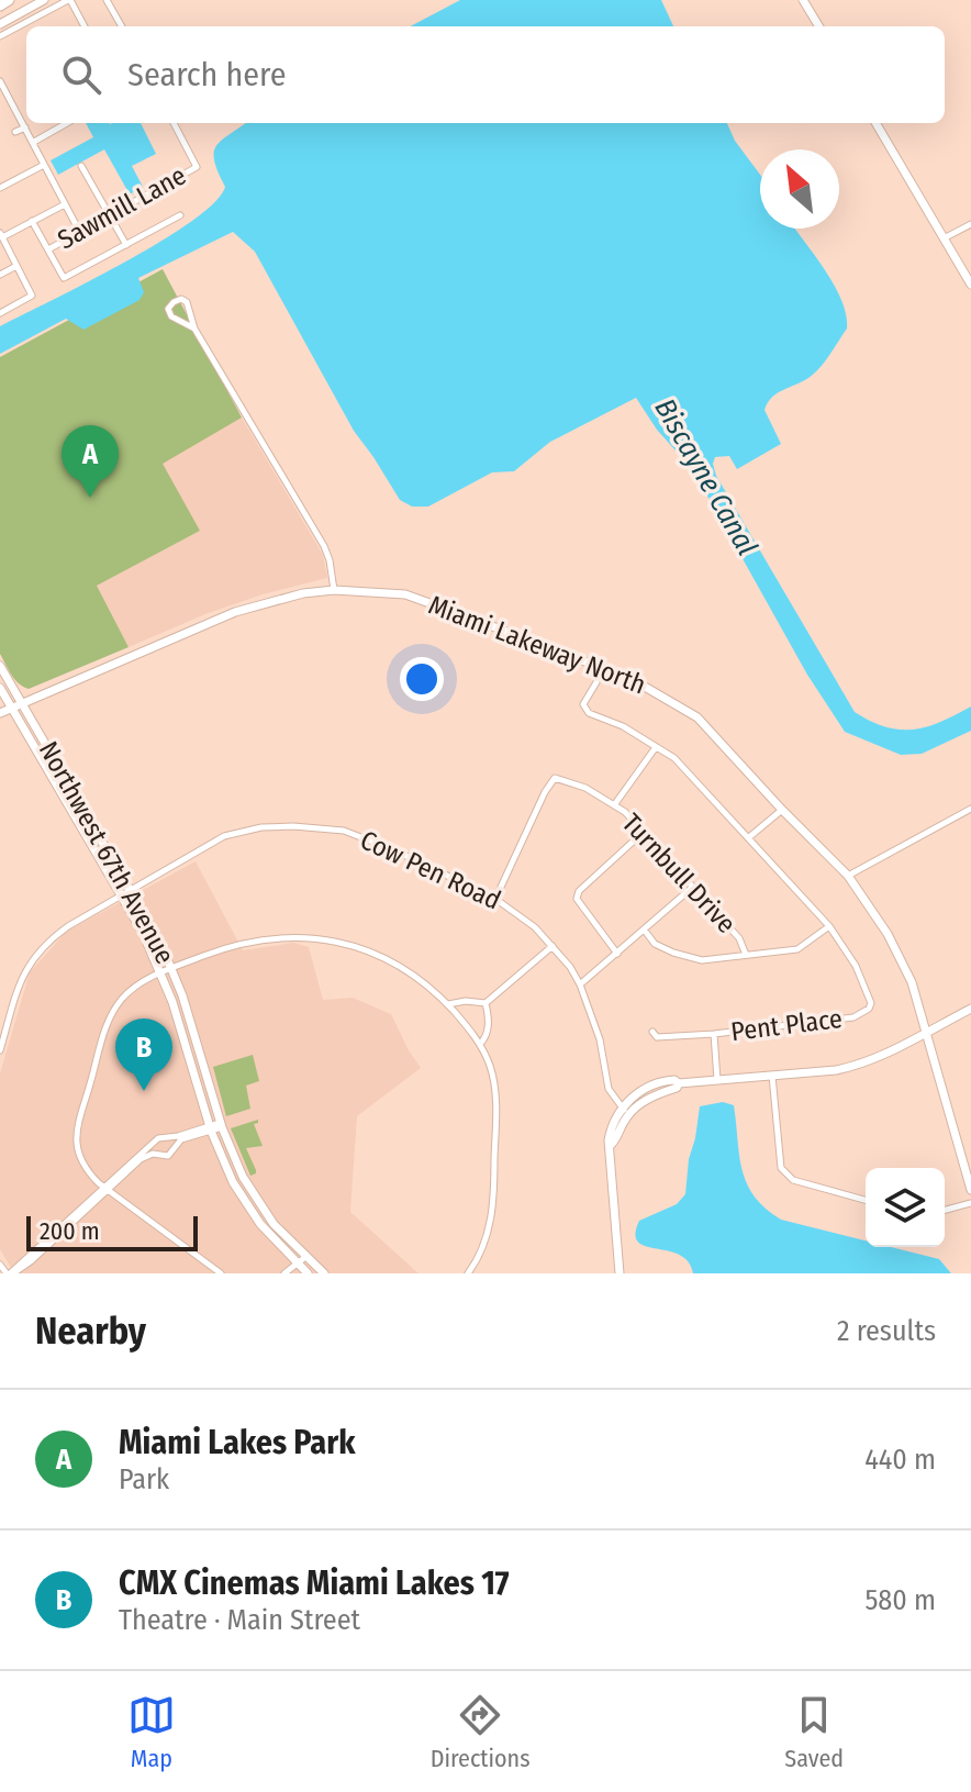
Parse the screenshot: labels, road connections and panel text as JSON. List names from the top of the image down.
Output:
{
  "streets": {
    "main road": ["Miami Lakeway North", "Northwest 67th Avenue"],
    "street": [
      "Sawmill Lane",
      "Cow Pen Road",
      "Turnbull Drive",
      "Pent Place"
    ]
  },
  "crossings": [
    ["Miami Lakeway North", "Northwest 67th Avenue"],
    ["Northwest 67th Avenue", "Cow Pen Road"],
    ["Cow Pen Road", "Turnbull Drive"]
  ],
  "water": ["Biscayne Canal"],
  "scale_bar": "200 m",
  "north": "top left",
  "page": {
    "search": "Search here",
    "pins": ["A", "B"],
    "scale": "200 m",
    "heading": ["Nearby", "2 results"],
    "list": [
      {
        "mark": "A",
        "name": "Miami Lakes Park",
        "note": "Park",
        "value": "440 m"
      },
      {
        "mark": "B",
        "name": "CMX Cinemas Miami Lakes 17",
        "note": "Theatre · Main Street",
        "value": "580 m"
      }
    ],
    "nav": ["Map", "Directions", "Saved"]
  }
}
